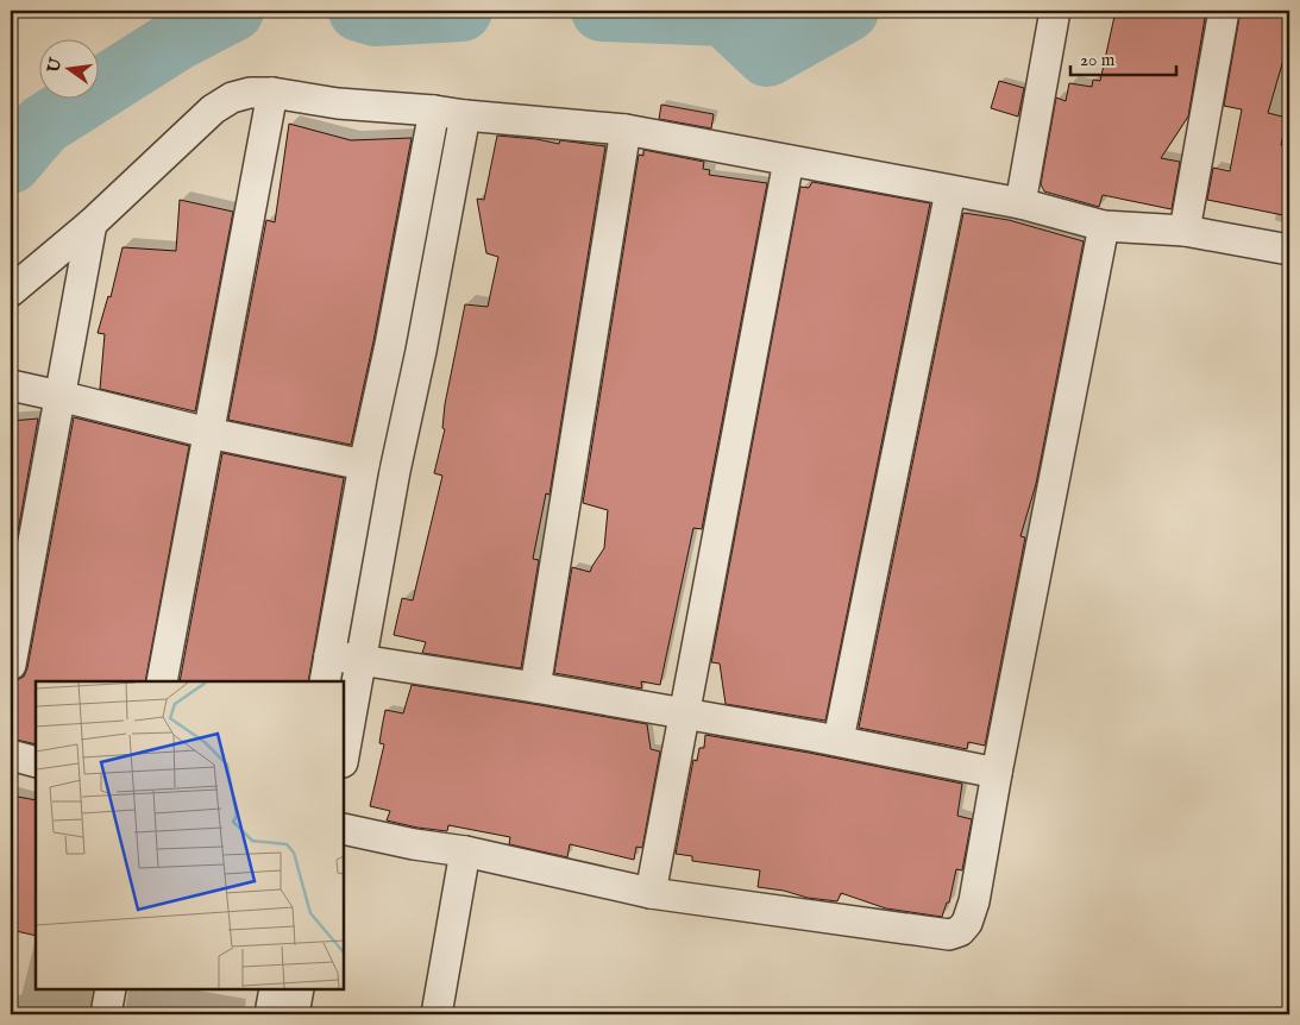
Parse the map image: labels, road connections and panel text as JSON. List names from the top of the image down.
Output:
{
  "scale_bar": "20 m",
  "north": "left"
}
